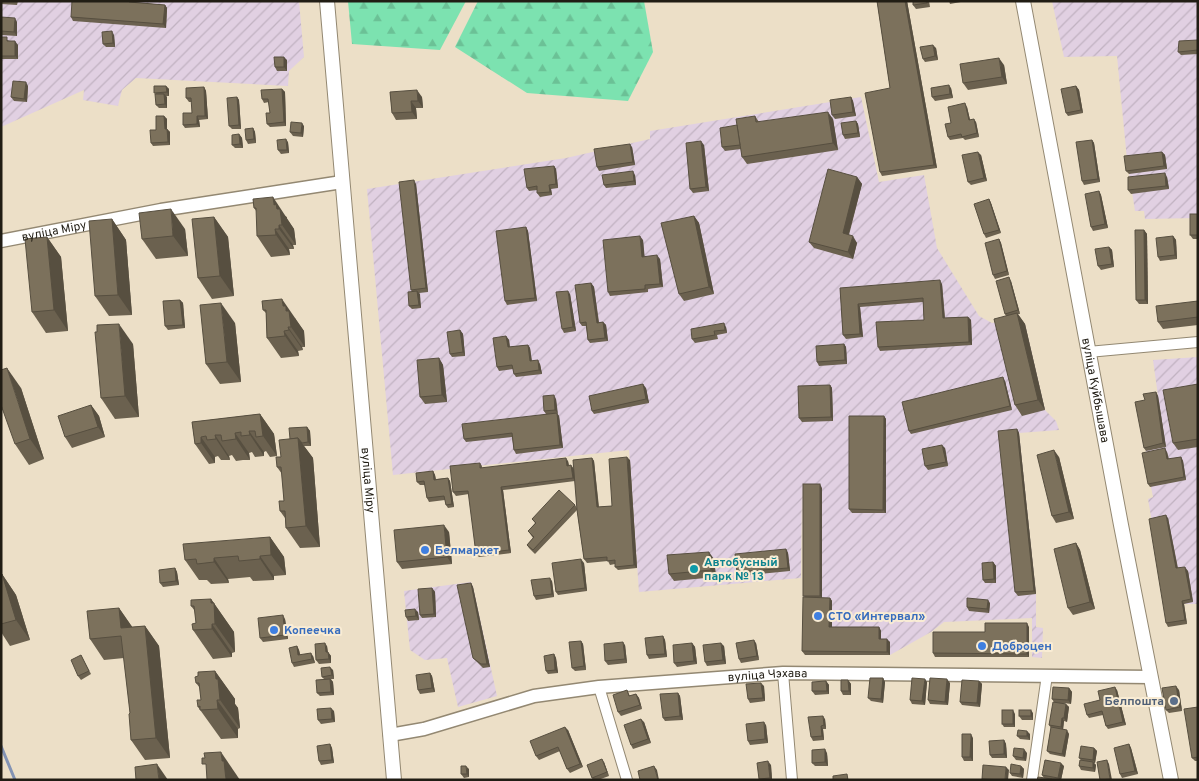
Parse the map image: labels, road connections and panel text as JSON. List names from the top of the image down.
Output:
{
  "streets": {
    "main road": ["вуліца Міру", "вуліца Куйбышава"],
    "street": ["вуліца Чэхава"]
  },
  "crossings": [
    ["вуліца Міру", "вуліца Чэхава"],
    ["вуліца Куйбышава", "вуліца Чэхава"]
  ],
  "places": [
    "Белмаркет",
    "Автобусный парк № 13",
    "СТО «Интервал»",
    "Копеечка",
    "Доброцен",
    "Белпошта"
  ]
}
